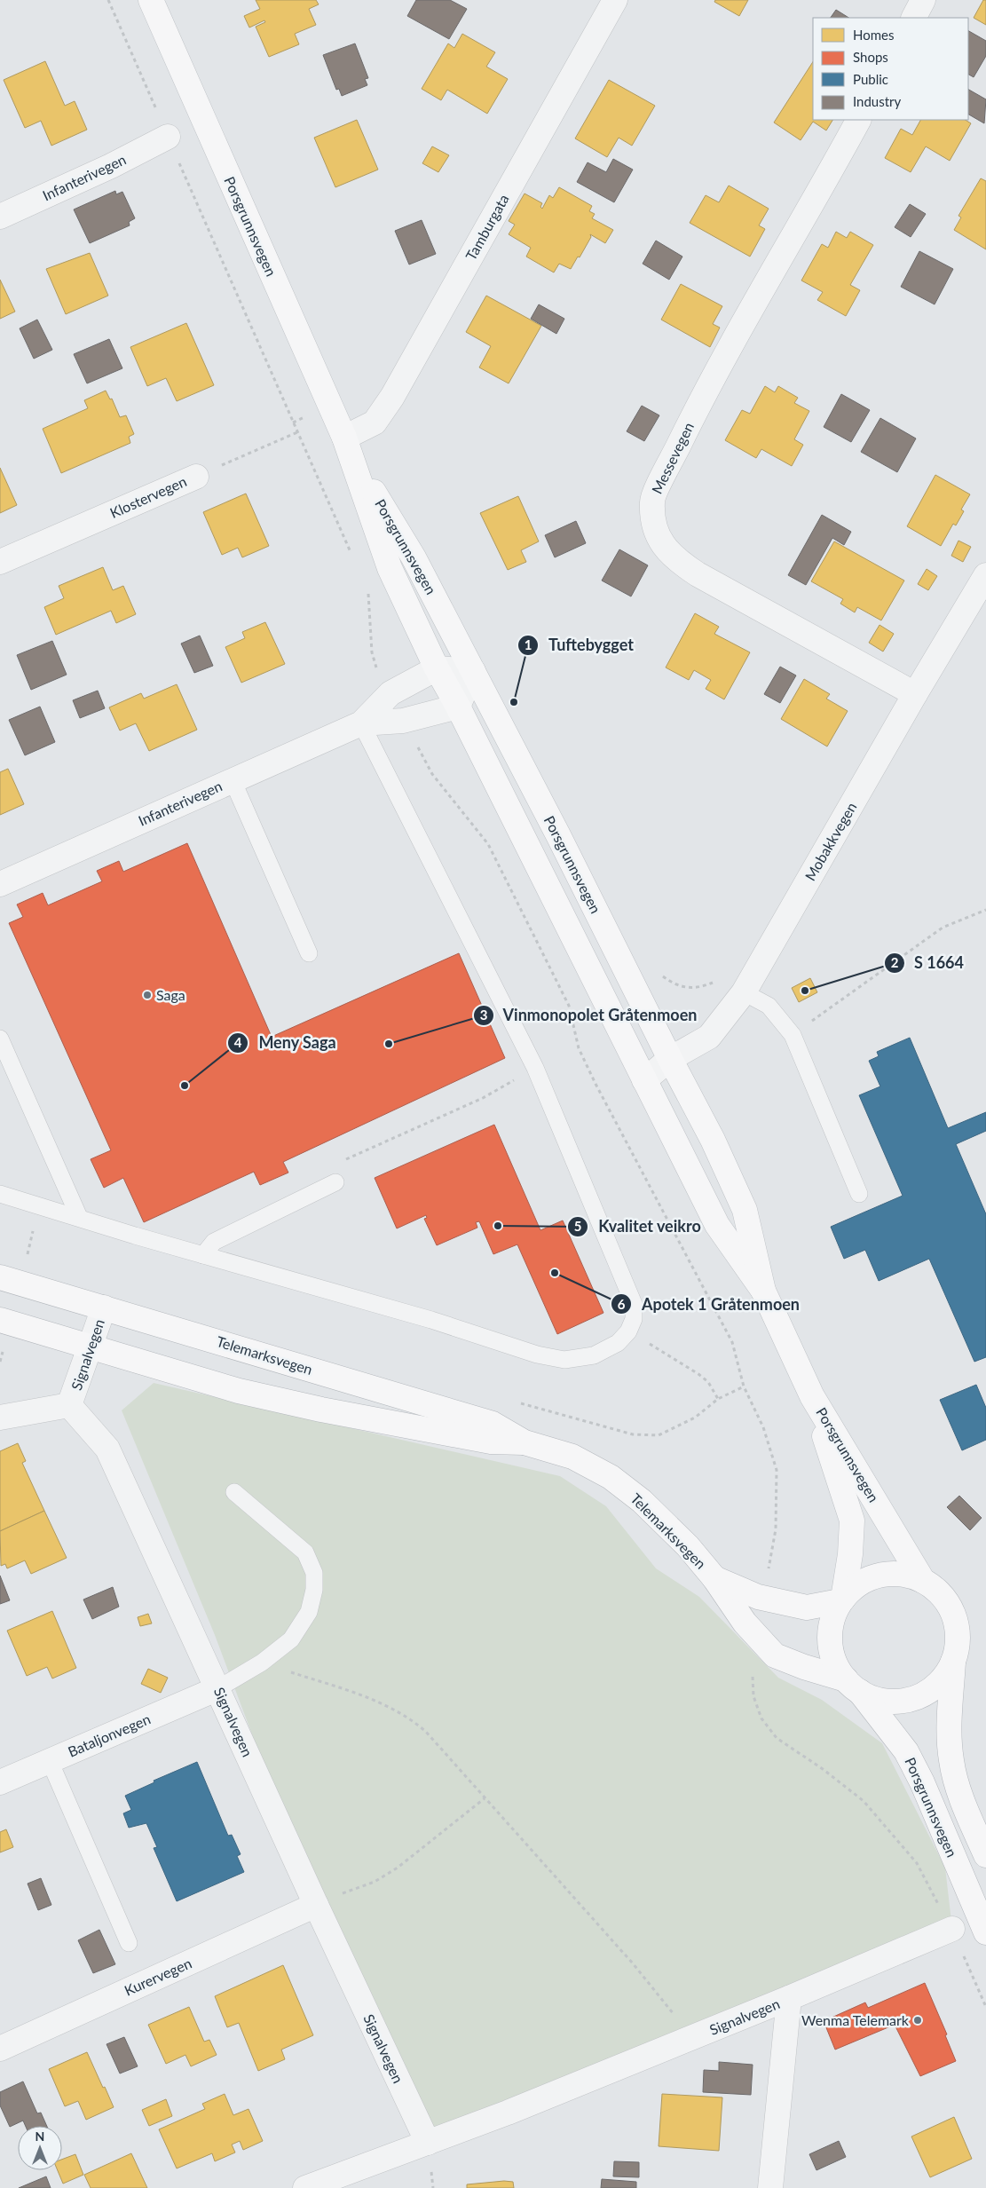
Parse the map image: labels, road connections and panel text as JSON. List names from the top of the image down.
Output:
{
  "streets": {
    "main road": ["Porsgrunnsvegen", "Telemarksvegen"],
    "street": [
      "Infanterivegen",
      "Tamburgata",
      "Messevegen",
      "Klostervegen",
      "Mobakkvegen",
      "Signalvegen",
      "Bataljonvegen",
      "Kurervegen"
    ]
  },
  "crossings": [
    ["Infanterivegen", "Porsgrunnsvegen"],
    ["Porsgrunnsvegen", "Tamburgata"],
    ["Porsgrunnsvegen", "Mobakkvegen"],
    ["Porsgrunnsvegen", "Telemarksvegen"],
    ["Messevegen", "Mobakkvegen"],
    ["Signalvegen", "Telemarksvegen"],
    ["Signalvegen", "Bataljonvegen"],
    ["Signalvegen", "Kurervegen"]
  ],
  "places": [
    "Tuftebygget",
    "S 1664",
    "Saga",
    "Vinmonopolet Gråtenmoen",
    "Meny Saga",
    "Kvalitet veikro",
    "Apotek 1 Gråtenmoen",
    "Wenma Telemark"
  ],
  "legend": [
    "Homes",
    "Shops",
    "Public",
    "Industry"
  ],
  "north": "top"
}
